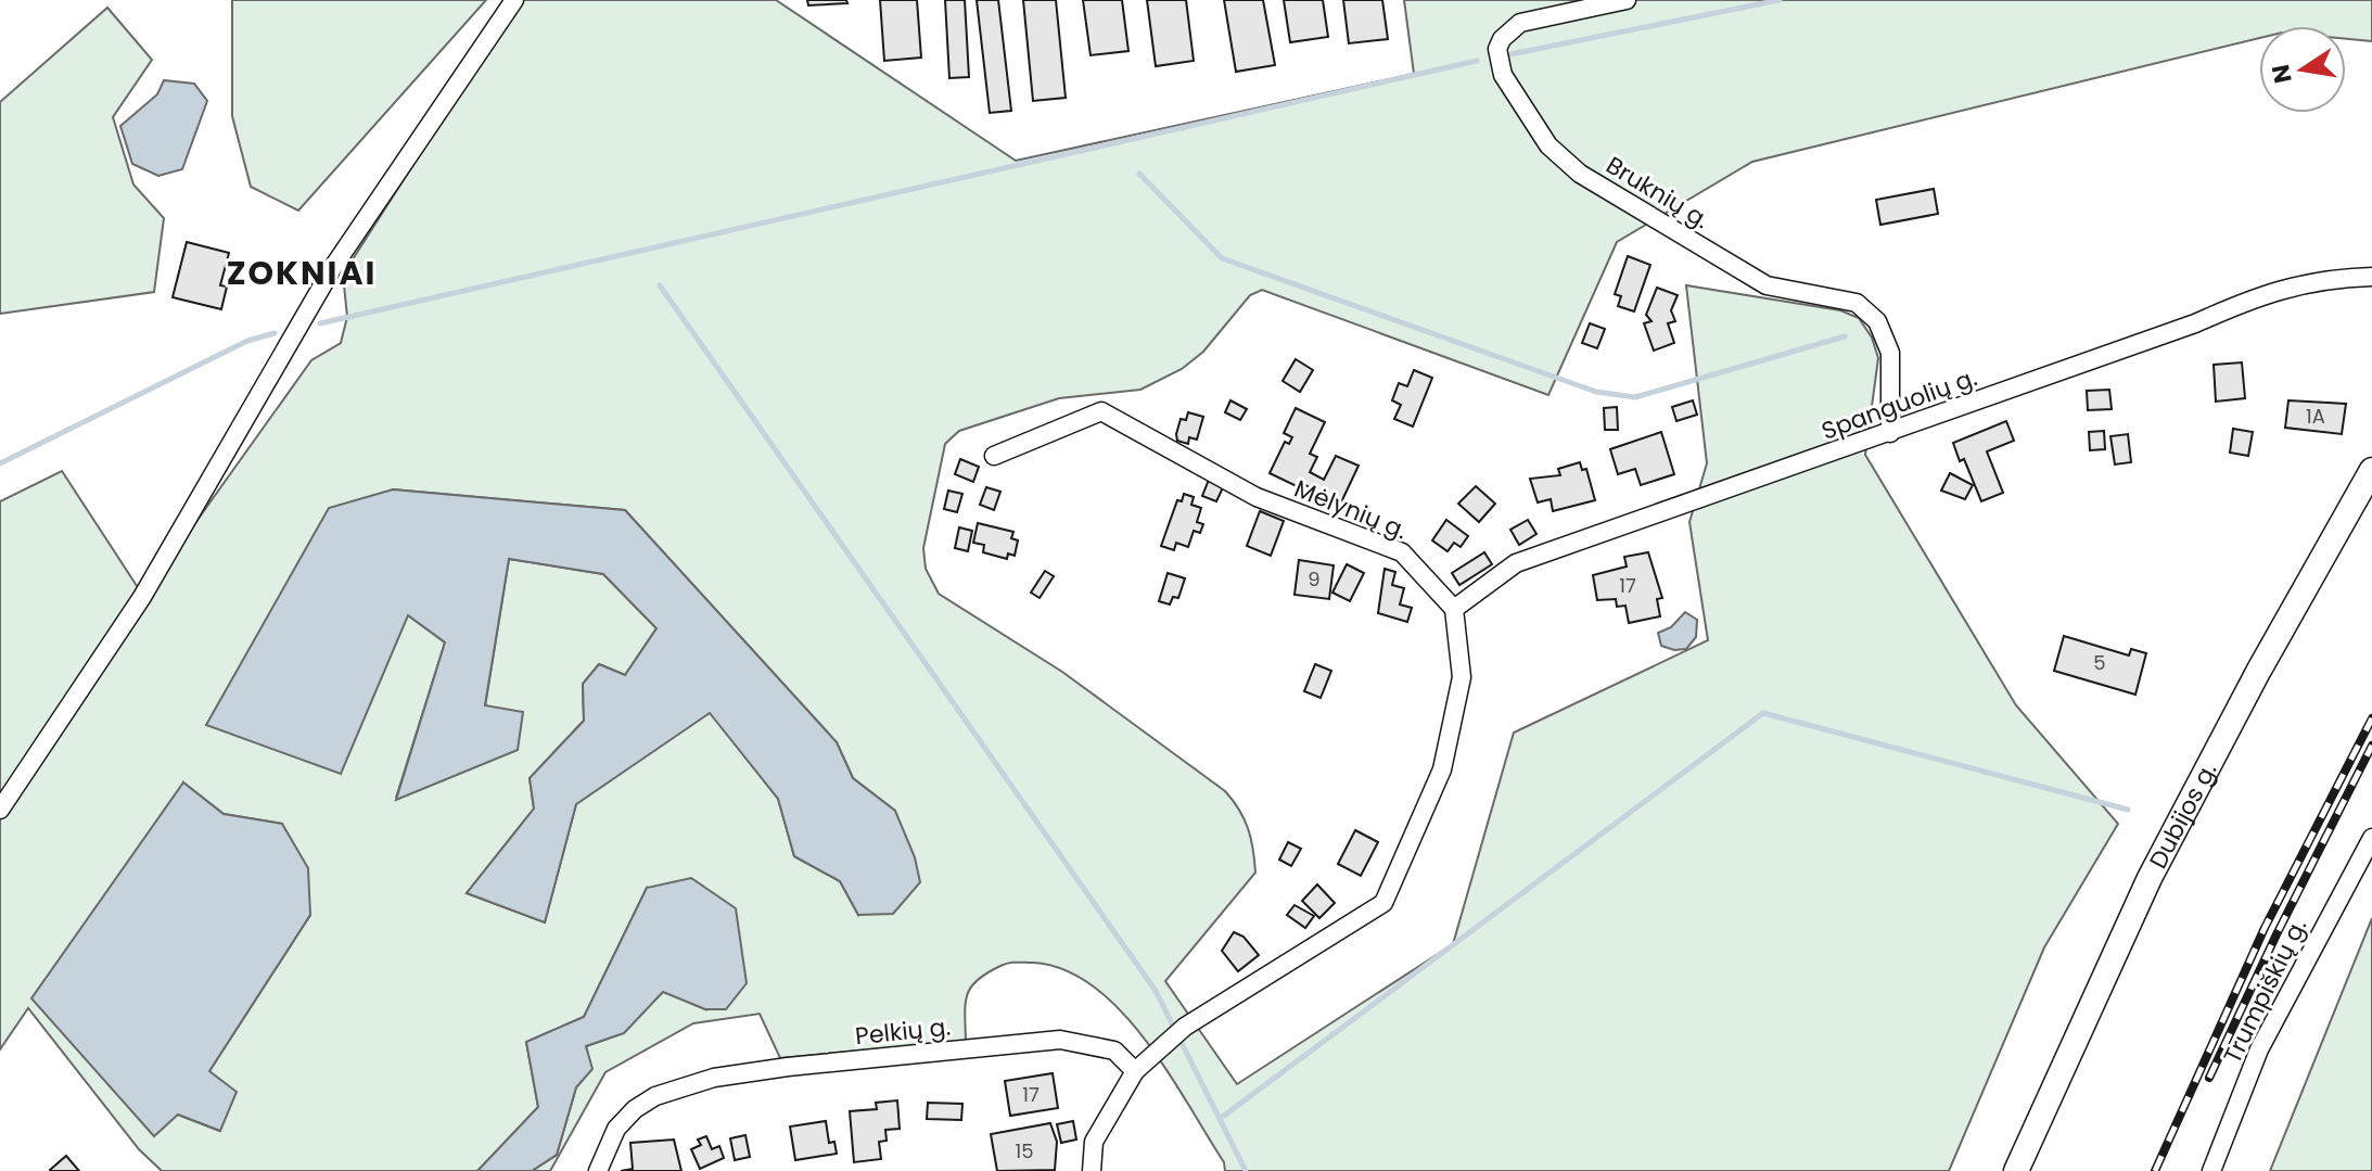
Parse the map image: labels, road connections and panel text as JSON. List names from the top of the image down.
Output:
{
  "streets": {
    "main road": ["Dubijos g."],
    "street": [
      "Bruknių g.",
      "Spanguolių g.",
      "Mėlynių g.",
      "Trumpiškių g.",
      "Pelkių g."
    ]
  },
  "crossings": [
    ["Bruknių g.", "Spanguolių g."],
    ["Spanguolių g.", "Mėlynių g."]
  ],
  "districts": ["ZOKNIAI"],
  "house_numbers": [
    "1A",
    "9",
    "17",
    "5",
    "17",
    "15"
  ],
  "north": "left"
}
